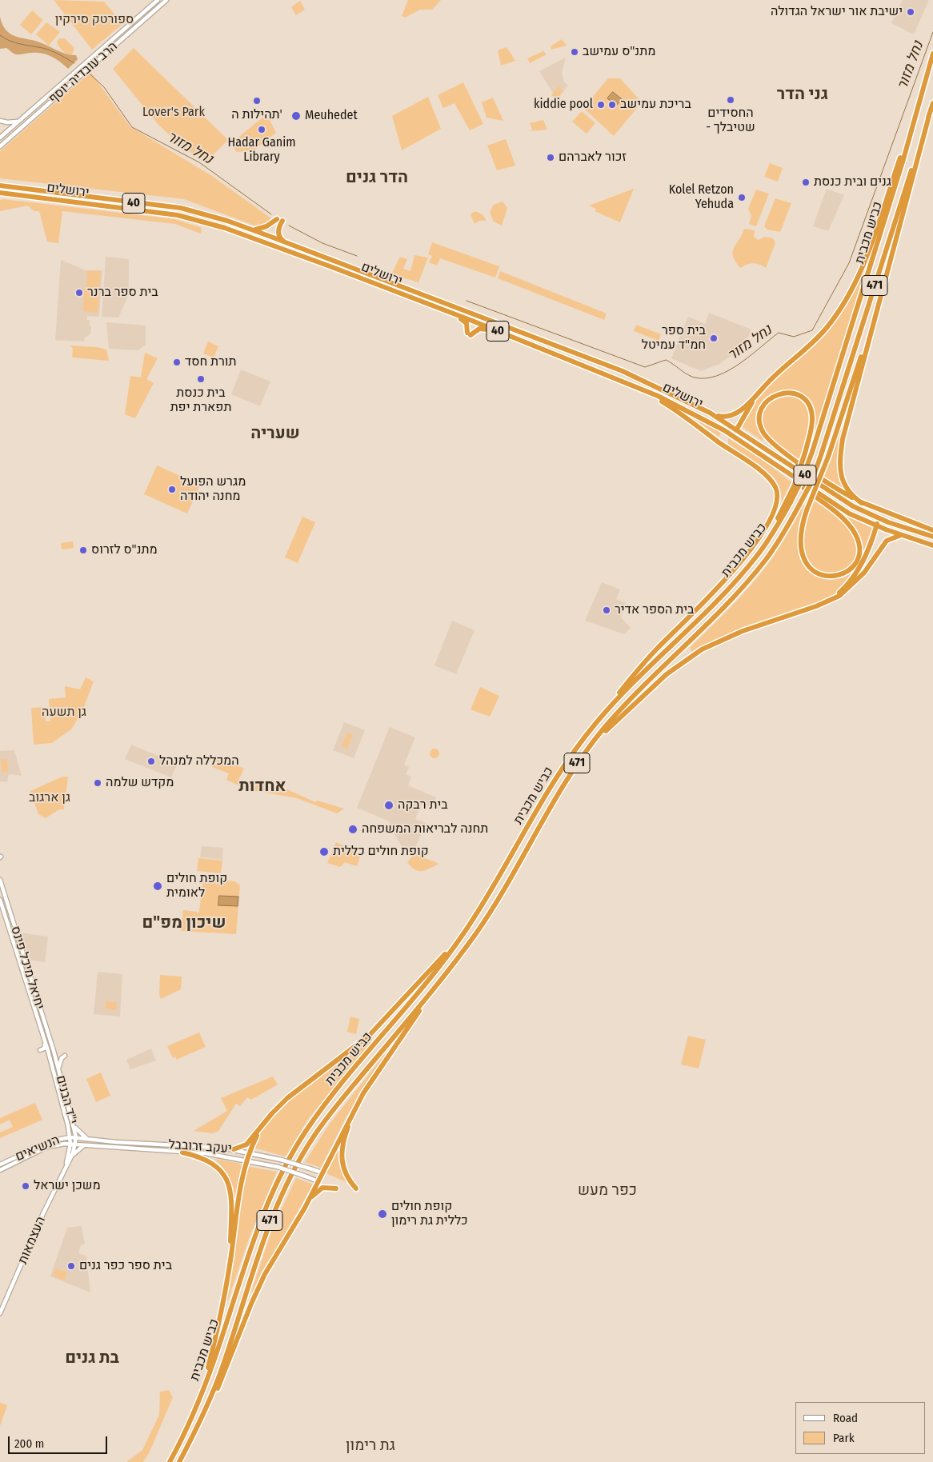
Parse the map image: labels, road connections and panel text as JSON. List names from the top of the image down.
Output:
{
  "streets": {
    "highway": [
      "ירושלים",
      "40",
      "כביש מכבית",
      "471"
    ],
    "main road": [
      "הרב עובדיה יוסף",
      "יחיאל מיכל פינס",
      "י''ד הבנים",
      "יעקב זרובבל",
      "הנשיאים",
      "העצמאות"
    ]
  },
  "crossings": [
    ["ירושלים", "40"],
    ["יחיאל מיכל פינס", "י''ד הבנים"],
    ["י''ד הבנים", "יעקב זרובבל"],
    ["י''ד הבנים", "הנשיאים"],
    ["י''ד הבנים", "העצמאות"],
    ["יעקב זרובבל", "הנשיאים"],
    ["יעקב זרובבל", "העצמאות"],
    ["הנשיאים", "העצמאות"]
  ],
  "districts": [
    "גני הדר",
    "הדר גנים",
    "שעריה",
    "אחדות",
    "שיכון מפ\"ם",
    "כפר מעש",
    "בת גנים",
    "גת רימון"
  ],
  "water": ["נחל מזור"],
  "parks": [
    "ספורטק סירקין",
    "Lover's Park",
    "גן תשעה",
    "גן ארגוב"
  ],
  "places": [
    "ישיבת אור ישראל הגדולה",
    "מתנ\"ס עמישב",
    "החסידים - שטיבלך",
    "תהילות ה'",
    "kiddie pool",
    "בריכת עמישב",
    "Meuhedet",
    "Hadar Ganim Library",
    "זכור לאברהם",
    "גנים ובית כנסת",
    "Kolel Retzon Yehuda",
    "בית ספר ברנר",
    "בית ספר חמ\"ד עמיטל",
    "תורת חסד",
    "בית כנסת תפארת יפת",
    "מגרש הפועל מחנה יהודה",
    "מתנ\"ס לזרוס",
    "בית הספר אדיר",
    "המכללה למנהל",
    "מקדש שלמה",
    "בית רבקה",
    "תחנה לבריאות המשפחה",
    "קופת חולים כללית",
    "קופת חולים לאומית",
    "משכן ישראל",
    "קופת חולים כללית גת רימון",
    "בית ספר כפר גנים"
  ],
  "legend": ["Road", "Park"],
  "scale_bar": "200 m"
}
